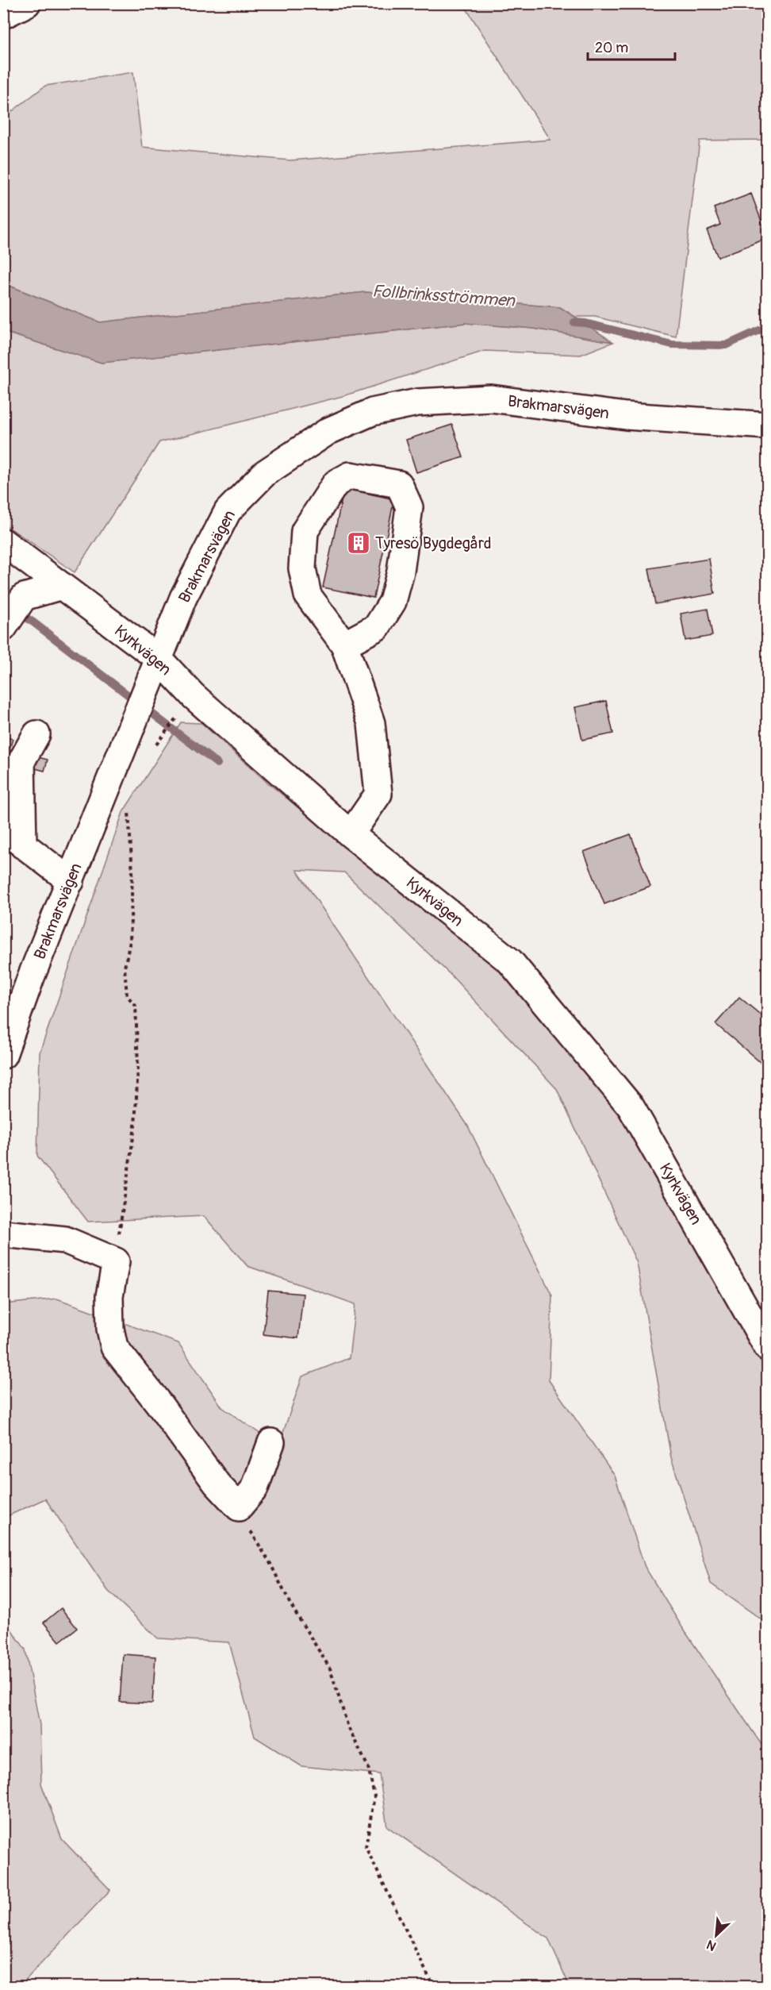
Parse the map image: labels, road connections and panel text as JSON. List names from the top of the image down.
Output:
{
  "streets": {
    "street": ["Brakmarsvägen", "Kyrkvägen"]
  },
  "crossings": [
    ["Brakmarsvägen", "Kyrkvägen"]
  ],
  "water": ["Follbrinksströmmen"],
  "places": {
    "building": ["Tyresö Bygdegård"]
  },
  "scale_bar": "20 m",
  "north": "bottom left"
}
